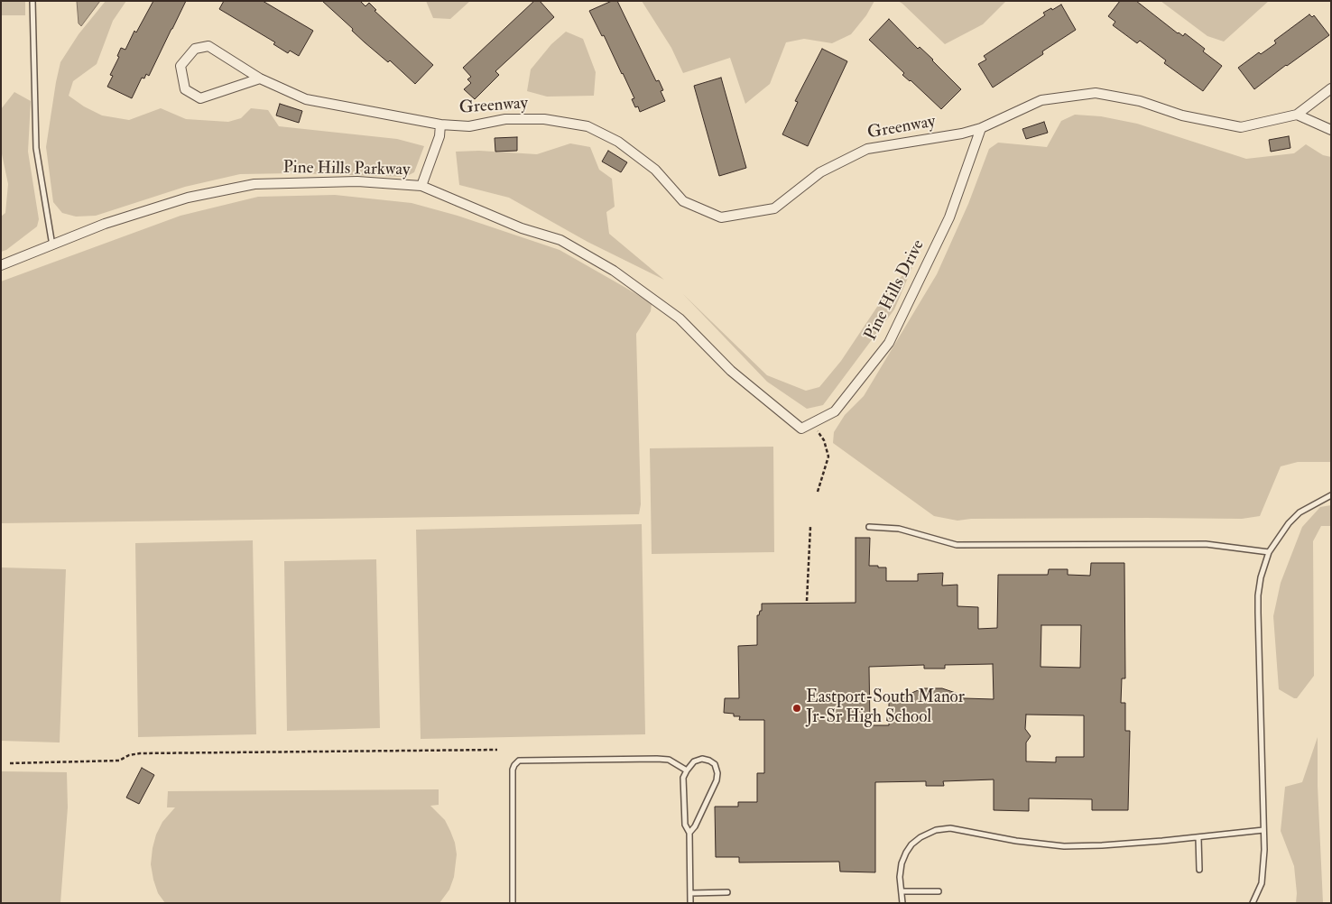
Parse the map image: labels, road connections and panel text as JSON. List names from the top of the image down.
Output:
{
  "streets": {
    "street": ["Greenway", "Pine Hills Parkway", "Pine Hills Drive"]
  },
  "crossings": [
    ["Greenway", "Pine Hills Parkway"],
    ["Greenway", "Pine Hills Drive"],
    ["Pine Hills Parkway", "Pine Hills Drive"]
  ],
  "places": ["Eastport-South Manor Jr-Sr High School"]
}
